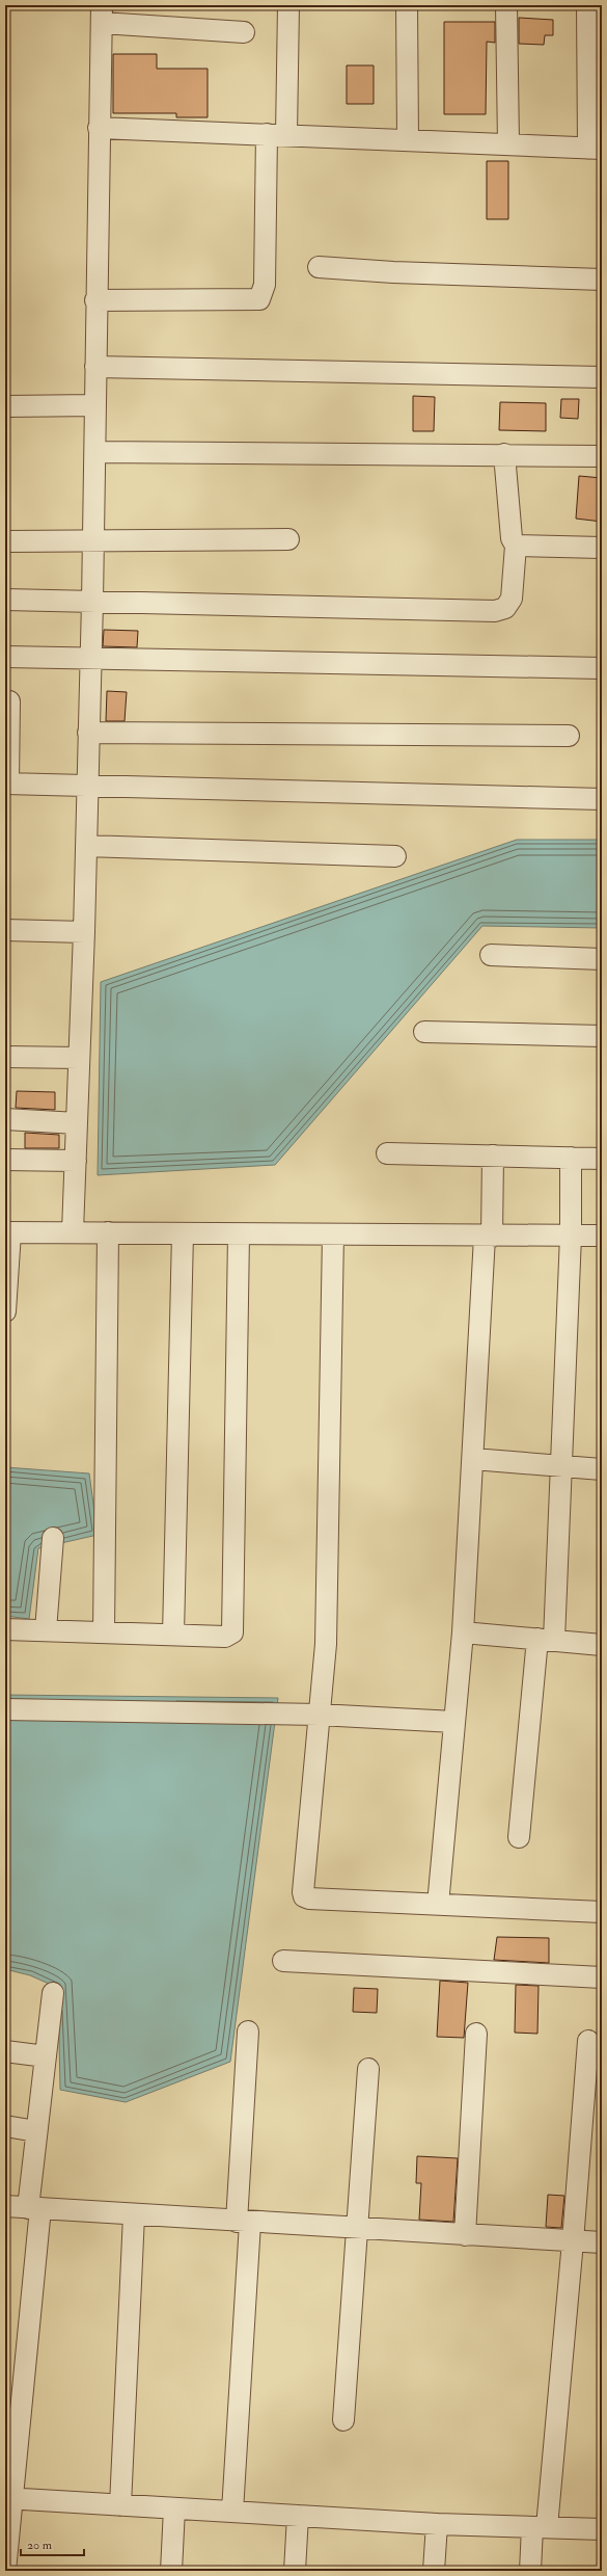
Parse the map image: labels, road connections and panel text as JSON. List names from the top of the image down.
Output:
{
  "scale_bar": "20 m"
}
